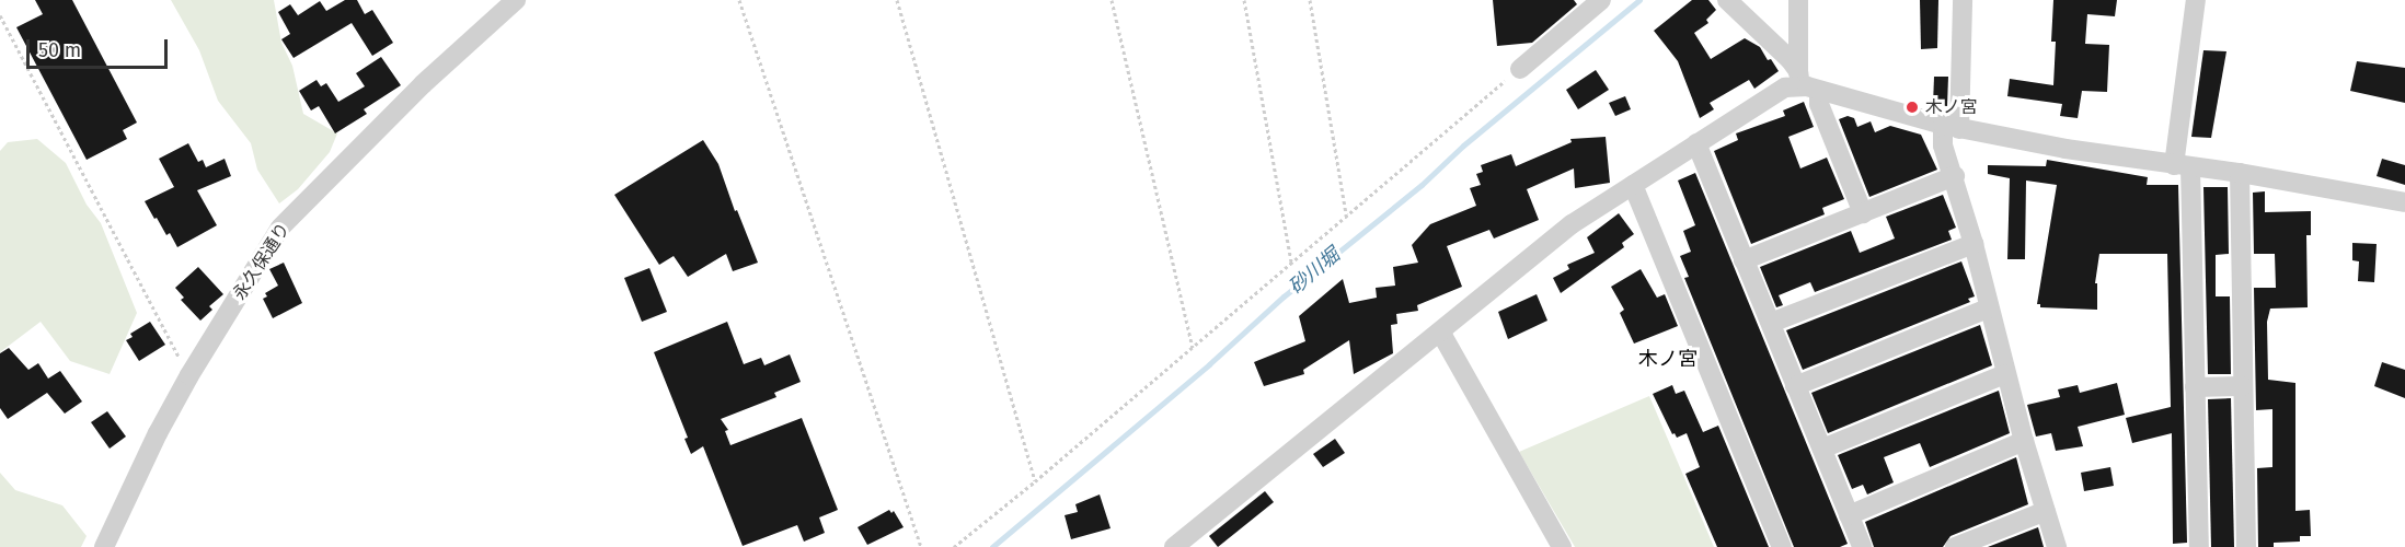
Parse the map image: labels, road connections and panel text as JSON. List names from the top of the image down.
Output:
{
  "streets": {
    "street": ["永久保通り"]
  },
  "districts": ["木ノ宮"],
  "water": ["砂川堀"],
  "places": ["木ノ宮"],
  "scale_bar": "50 m"
}
